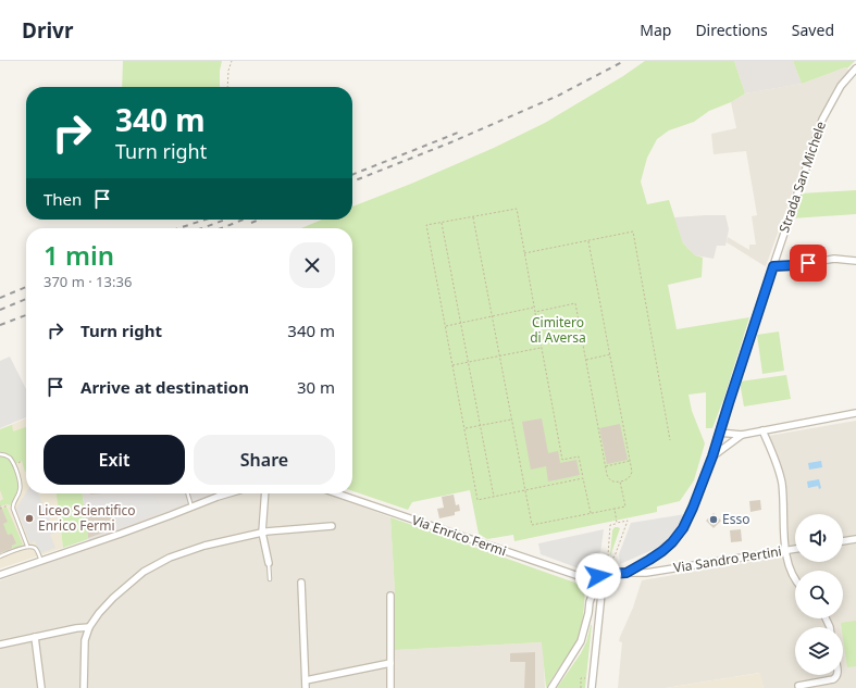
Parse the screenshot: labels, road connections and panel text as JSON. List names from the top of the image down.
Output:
{
  "streets": {
    "street": ["Strada San Michele", "Via Enrico Fermi", "Via Sandro Pertini"]
  },
  "crossings": [
    ["Strada San Michele", "Via Sandro Pertini"]
  ],
  "parks": ["Cimitero di Aversa"],
  "places": ["Liceo Scientifico Enrico Fermi", "Esso"],
  "page": {
    "header": "Drivr",
    "nav": ["Map", "Directions", "Saved"],
    "turn": ["340 m", "Turn right"],
    "then": "Then",
    "heading": ["1 min", "370 m · 13:36"],
    "list": [
      {
        "name": "Turn right",
        "value": "340 m"
      },
      {
        "name": "Arrive at destination",
        "value": "30 m"
      }
    ],
    "buttons": ["Exit", "Share"]
  }
}
